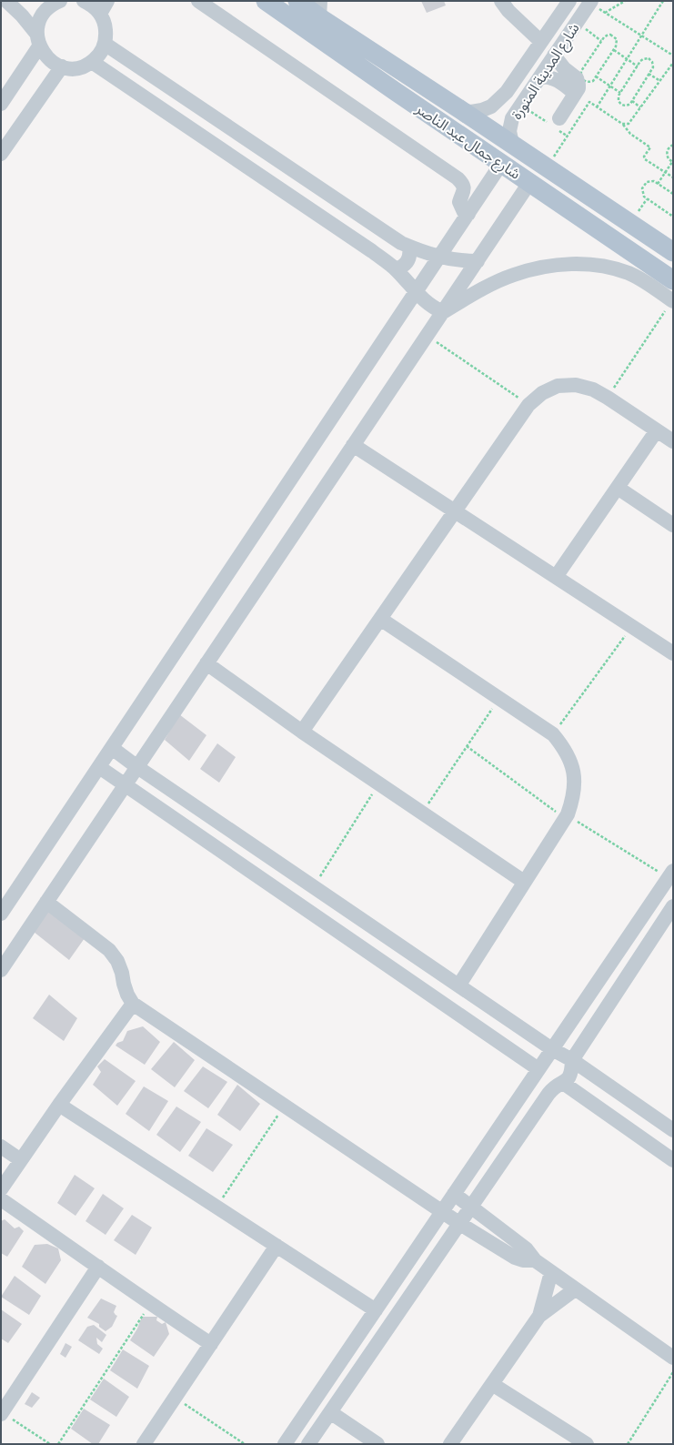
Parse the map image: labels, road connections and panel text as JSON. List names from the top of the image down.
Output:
{
  "streets": {
    "main road": ["شارع جمال عبد الناصر"],
    "street": ["شارع المدينة المنورة"]
  },
  "crossings": [
    ["شارع المدينة المنورة", "شارع جمال عبد الناصر"]
  ]
}
